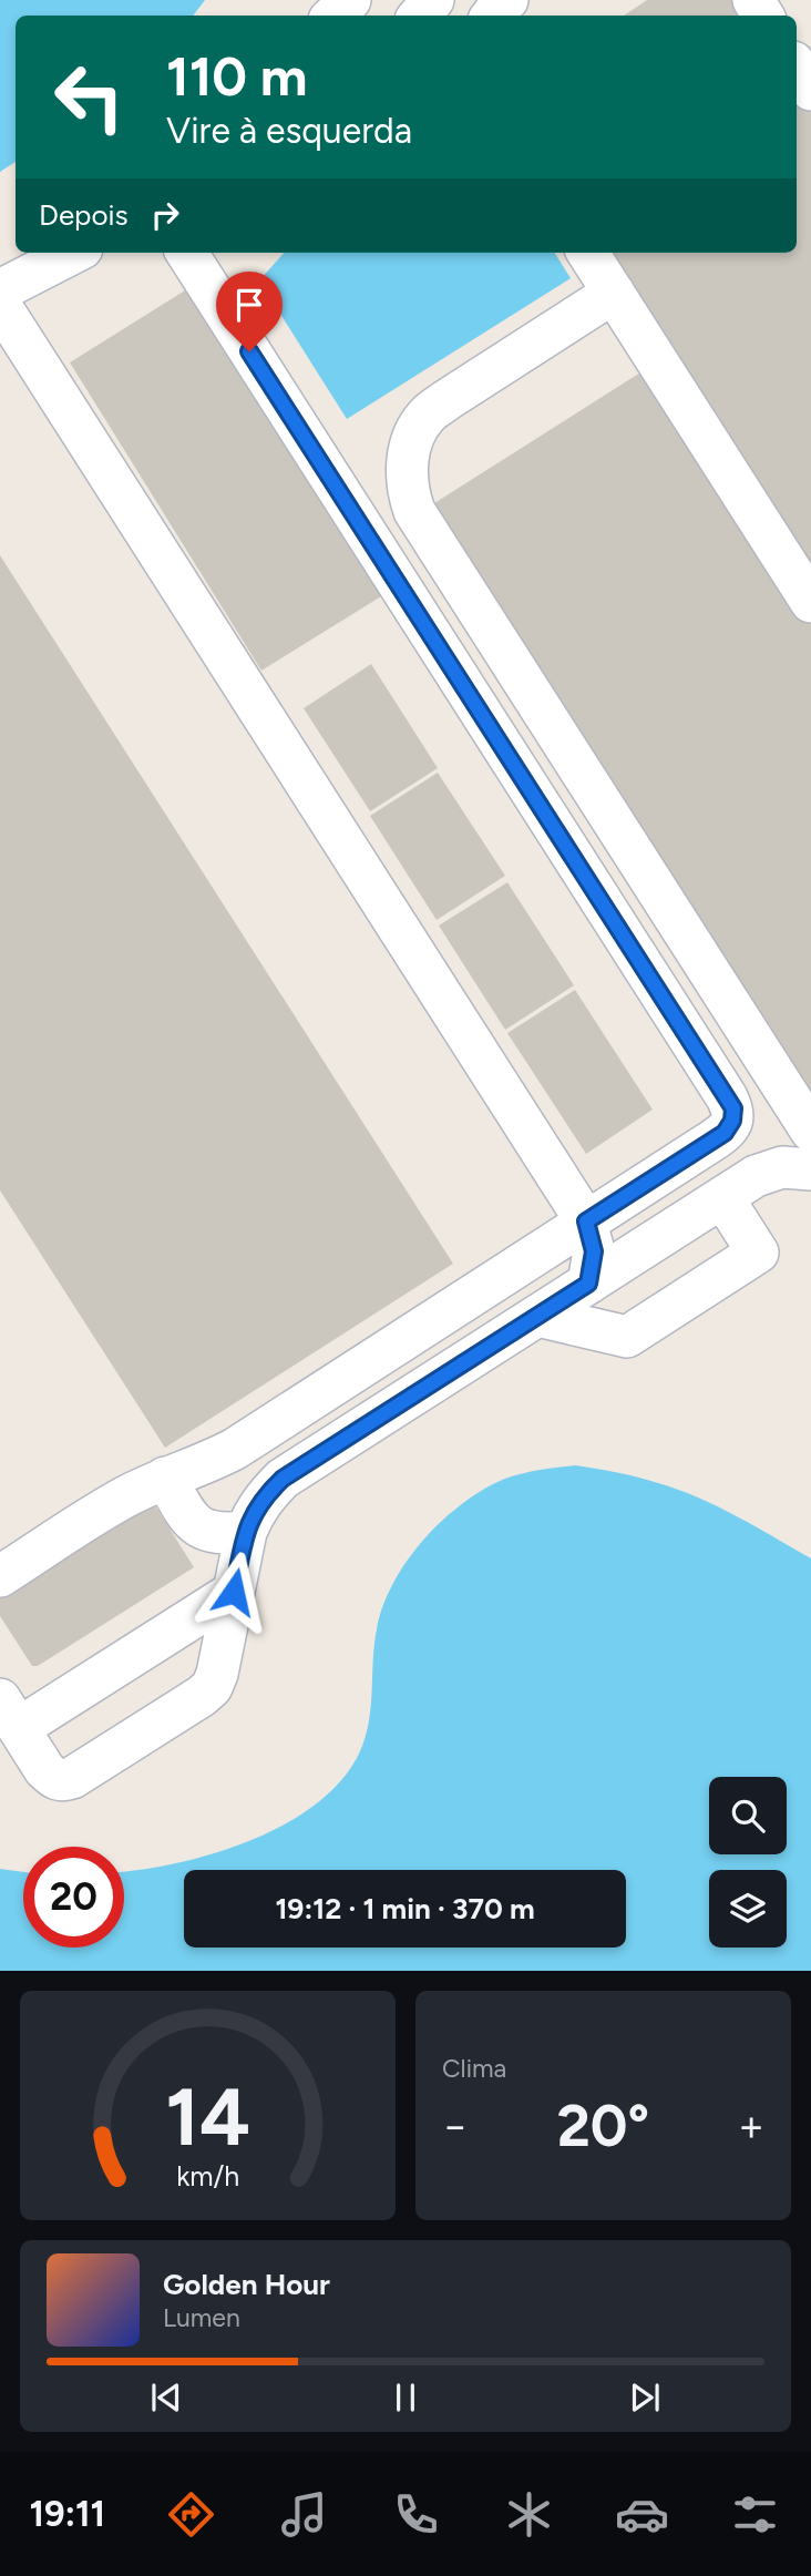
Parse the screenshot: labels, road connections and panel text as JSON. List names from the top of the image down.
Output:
{
  "page": {
    "turn": ["110 m", "Vire à esquerda"],
    "then": "Depois",
    "limit": "20",
    "trip": "19:12 · 1 min · 370 m",
    "tile": "Clima",
    "heat": ["−", "20°", "+"],
    "song": ["Golden Hour", "Lumen"],
    "tabs": "19:11",
    "gauge": ["14", "km/h"]
  }
}
